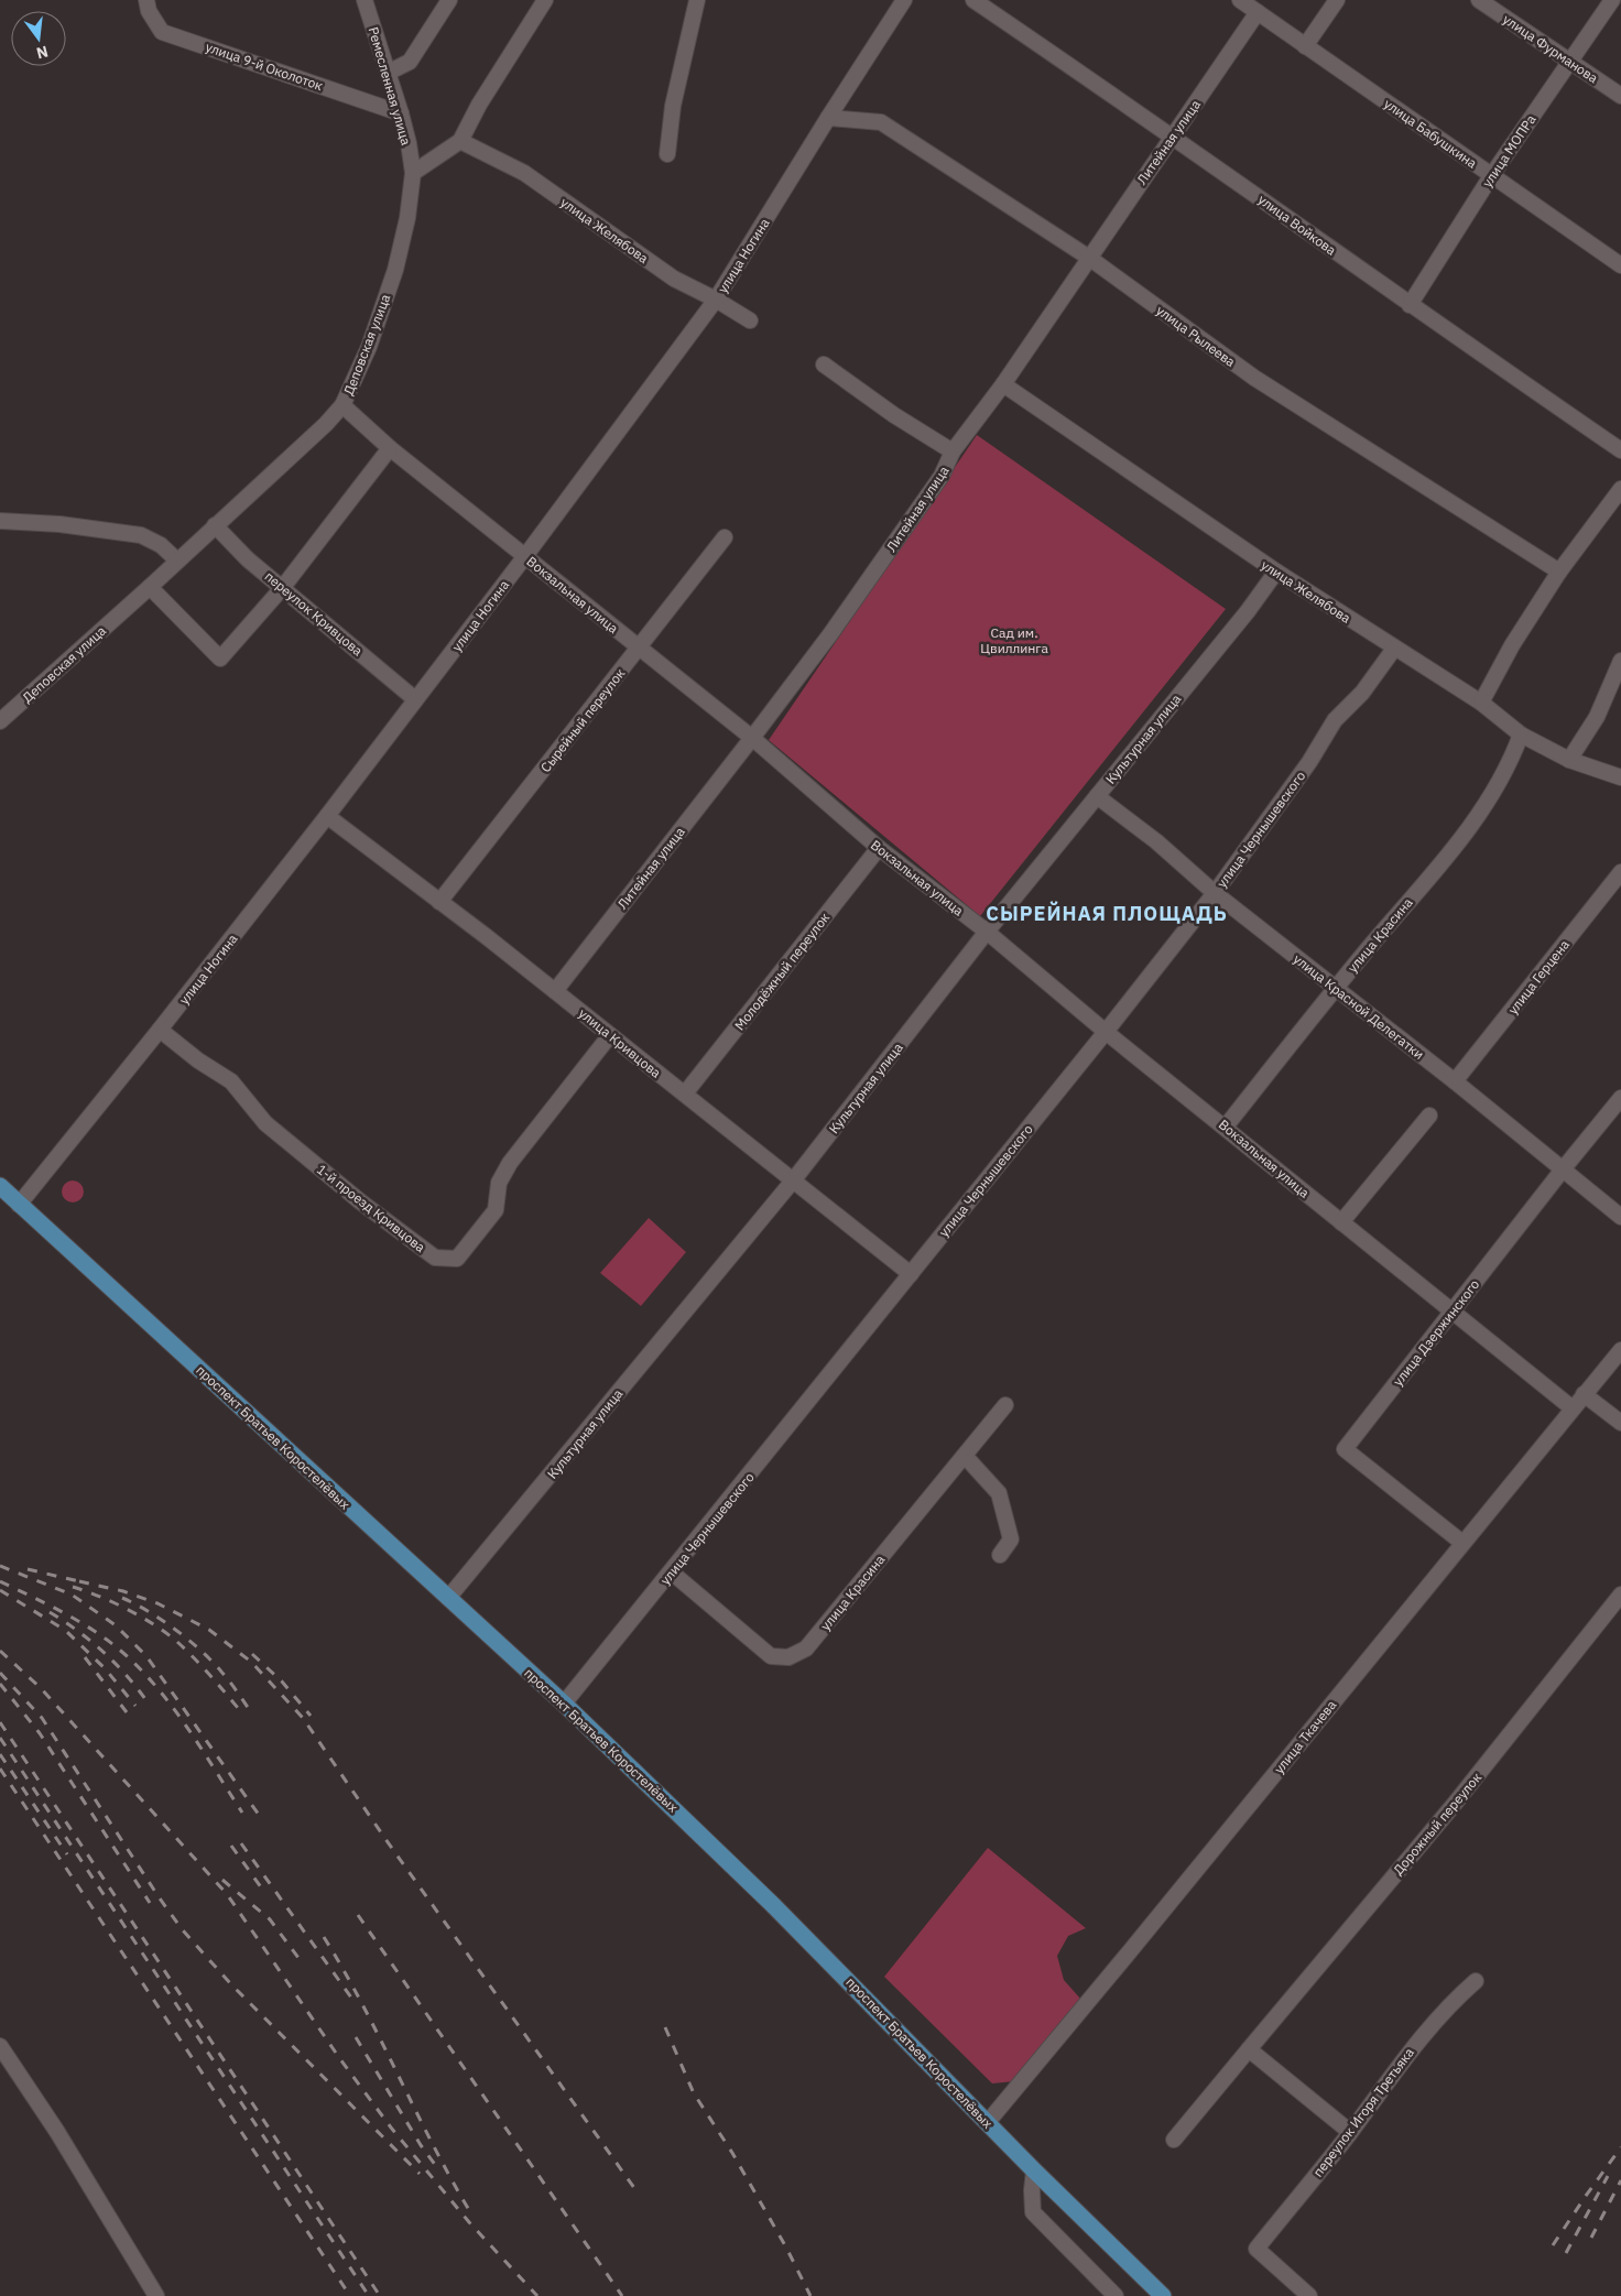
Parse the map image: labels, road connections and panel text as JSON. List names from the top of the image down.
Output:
{
  "streets": {
    "main road": ["проспект Братьев Коростелёвых"],
    "street": [
      "улица Фурманова",
      "улица 9-й Околоток",
      "Ремесленная улица",
      "улица Бабушкина",
      "Литейная улица",
      "улица МОПРа",
      "улица Войкова",
      "улица Желябова",
      "улица Ногина",
      "улица Рылеева",
      "Деповская улица",
      "Вокзальная улица",
      "переулок Кривцова",
      "Сырейный переулок",
      "Культурная улица",
      "улица Чернышевского",
      "улица Красина",
      "Молодёжный переулок",
      "улица Герцена",
      "улица Красной Делегатки",
      "улица Кривцова",
      "1-й проезд Кривцова",
      "улица Дзержинского",
      "улица Ткачева",
      "Дорожный переулок",
      "переулок Игоря Третьяка"
    ]
  },
  "crossings": [
    ["улица Фурманова", "улица МОПРа"],
    ["улица 9-й Околоток", "Ремесленная улица"],
    ["Ремесленная улица", "Деповская улица"],
    ["улица Бабушкина", "Литейная улица"],
    ["улица Бабушкина", "улица МОПРа"],
    ["Литейная улица", "улица Войкова"],
    ["Литейная улица", "улица Желябова"],
    ["Литейная улица", "улица Рылеева"],
    ["Литейная улица", "Вокзальная улица"],
    ["Литейная улица", "улица Кривцова"],
    ["улица МОПРа", "улица Войкова"],
    ["улица Желябова", "улица Ногина"],
    ["улица Желябова", "Культурная улица"],
    ["улица Желябова", "улица Чернышевского"],
    ["улица Желябова", "улица Красина"],
    ["улица Ногина", "улица Рылеева"],
    ["улица Ногина", "Вокзальная улица"],
    ["улица Ногина", "переулок Кривцова"],
    ["улица Ногина", "улица Кривцова"],
    ["улица Ногина", "1-й проезд Кривцова"],
    ["улица Ногина", "проспект Братьев Коростелёвых"],
    ["Деповская улица", "Вокзальная улица"],
    ["Деповская улица", "переулок Кривцова"],
    ["Вокзальная улица", "Сырейный переулок"],
    ["Вокзальная улица", "Культурная улица"],
    ["Вокзальная улица", "улица Чернышевского"],
    ["Вокзальная улица", "улица Красина"],
    ["Вокзальная улица", "Молодёжный переулок"],
    ["Вокзальная улица", "улица Дзержинского"],
    ["Вокзальная улица", "улица Ткачева"],
    ["Сырейный переулок", "улица Кривцова"],
    ["Культурная улица", "улица Красной Делегатки"],
    ["Культурная улица", "улица Кривцова"],
    ["Культурная улица", "проспект Братьев Коростелёвых"],
    ["улица Чернышевского", "улица Красина"],
    ["улица Чернышевского", "улица Красной Делегатки"],
    ["улица Чернышевского", "улица Кривцова"],
    ["улица Чернышевского", "проспект Братьев Коростелёвых"],
    ["улица Красина", "улица Красной Делегатки"],
    ["Молодёжный переулок", "улица Кривцова"],
    ["улица Герцена", "улица Красной Делегатки"],
    ["улица Красной Делегатки", "улица Дзержинского"],
    ["улица Кривцова", "1-й проезд Кривцова"],
    ["улица Дзержинского", "улица Ткачева"],
    ["проспект Братьев Коростелёвых", "улица Ткачева"]
  ],
  "districts": ["СЫРЕЙНАЯ ПЛОЩАДЬ"],
  "parks": ["Сад им. Цвиллинга"],
  "north": "bottom"
}
